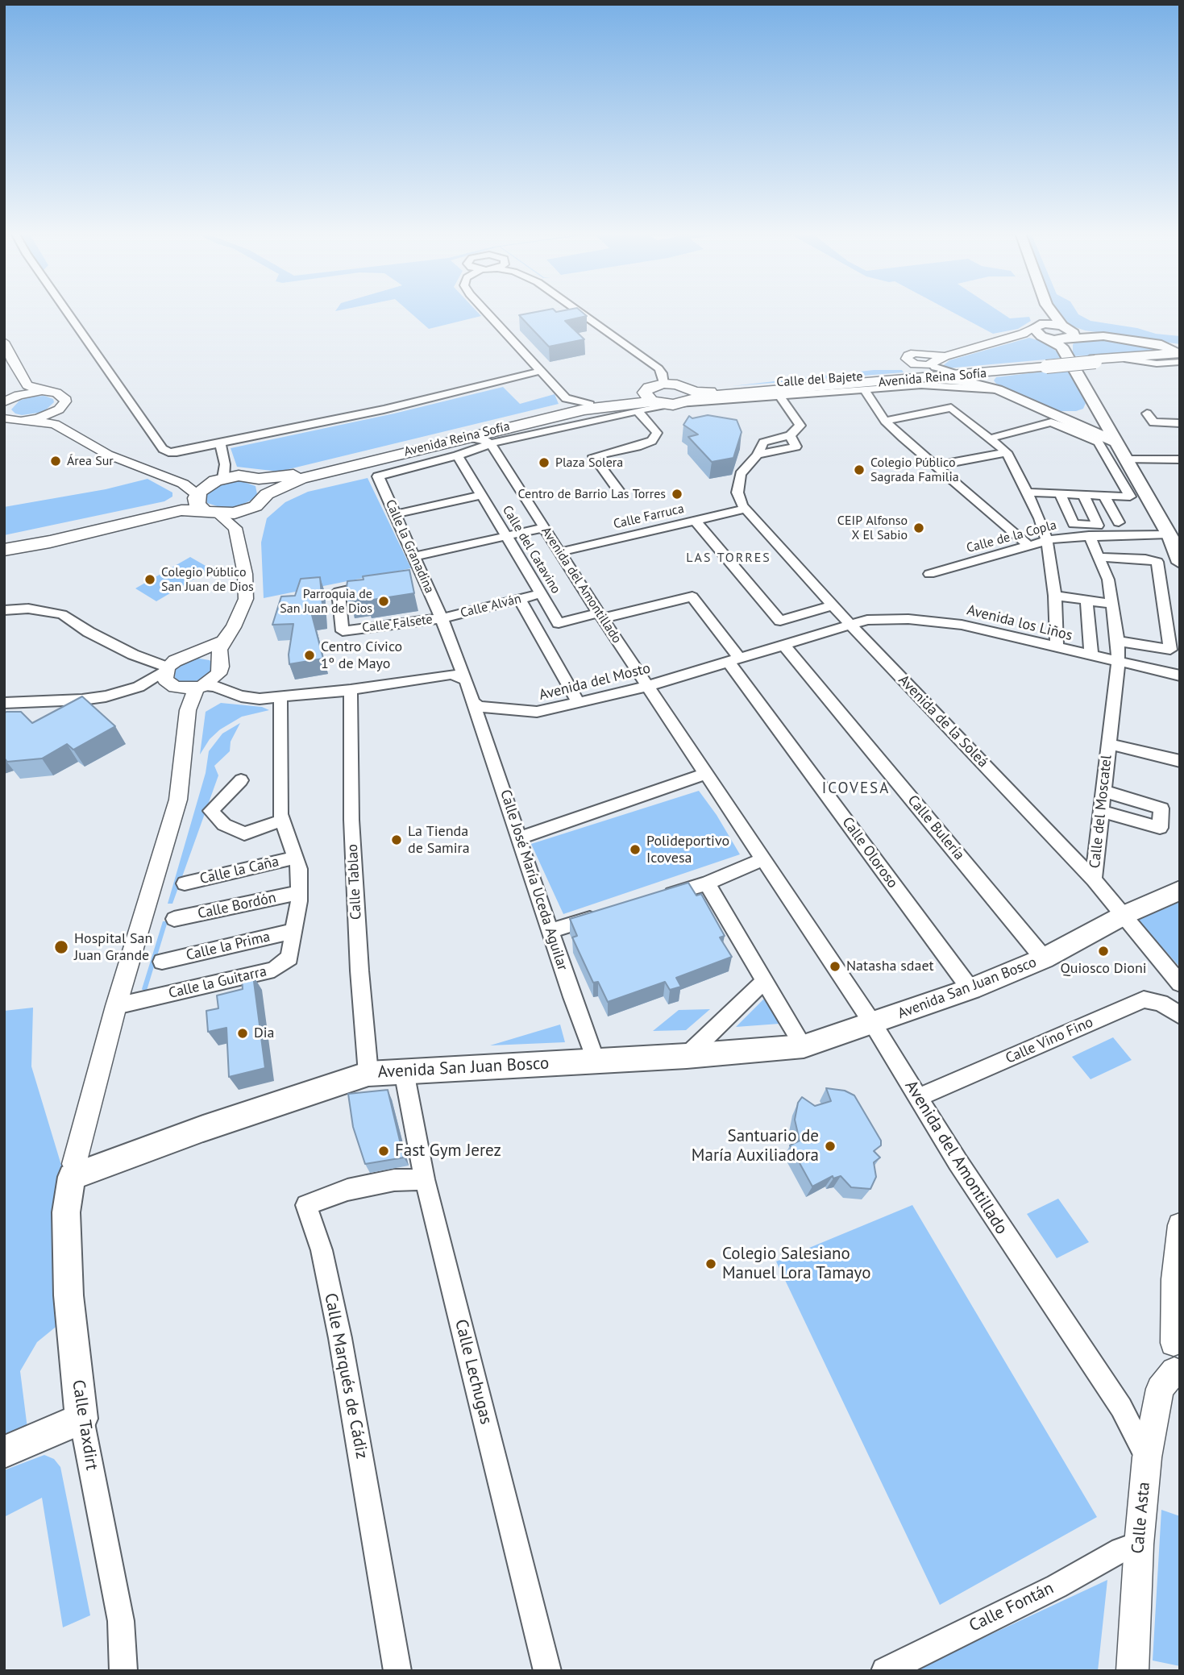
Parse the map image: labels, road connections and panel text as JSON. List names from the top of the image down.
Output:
{
  "streets": {
    "main road": ["Avenida Reina Sofía", "Avenida San Juan Bosco", "Calle Taxdirt"],
    "street": [
      "Calle del Bajete",
      "Calle Farruca",
      "Calle de la Copla",
      "Calle la Granadina",
      "Calle del Catavino",
      "Avenida del Amontillado",
      "Calle Alván",
      "Avenida los Liños",
      "Calle Falsete",
      "Avenida del Mosto",
      "Avenida de la Soleá",
      "Calle del Moscatel",
      "Calle Bulería",
      "Calle Oloroso",
      "Calle la Caña",
      "Calle José María Uceda Aguilar",
      "Calle Tablao",
      "Calle Bordón",
      "Calle la Prima",
      "Calle la Guitarra",
      "Calle Vino Fino",
      "Calle Lechugas",
      "Calle Marqués de Cádiz",
      "Calle Asta",
      "Calle Fontán"
    ]
  },
  "crossings": [
    ["Avenida Reina Sofía", "Calle del Bajete"],
    ["Calle del Bajete", "Calle la Granadina"],
    ["Calle del Bajete", "Calle del Catavino"],
    ["Calle del Bajete", "Avenida del Amontillado"],
    ["Calle del Bajete", "Avenida de la Soleá"],
    ["Calle Farruca", "Avenida del Amontillado"],
    ["Calle Farruca", "Avenida de la Soleá"],
    ["Calle de la Copla", "Calle del Moscatel"],
    ["Calle la Granadina", "Calle Alván"],
    ["Calle la Granadina", "Calle Falsete"],
    ["Calle del Catavino", "Avenida del Amontillado"],
    ["Calle del Catavino", "Calle Alván"],
    ["Calle del Catavino", "Calle Oloroso"],
    ["Avenida del Amontillado", "Avenida del Mosto"],
    ["Avenida del Amontillado", "Calle Oloroso"],
    ["Avenida del Amontillado", "Avenida San Juan Bosco"],
    ["Avenida del Amontillado", "Calle Vino Fino"],
    ["Avenida del Amontillado", "Calle Asta"],
    ["Calle Alván", "Calle Falsete"],
    ["Avenida los Liños", "Avenida del Mosto"],
    ["Avenida los Liños", "Avenida de la Soleá"],
    ["Avenida los Liños", "Calle del Moscatel"],
    ["Avenida del Mosto", "Avenida de la Soleá"],
    ["Avenida del Mosto", "Calle Bulería"],
    ["Avenida del Mosto", "Calle Oloroso"],
    ["Avenida del Mosto", "Calle José María Uceda Aguilar"],
    ["Avenida de la Soleá", "Calle del Moscatel"],
    ["Avenida de la Soleá", "Avenida San Juan Bosco"],
    ["Calle Bulería", "Avenida San Juan Bosco"],
    ["Calle Oloroso", "Avenida San Juan Bosco"],
    ["Calle la Caña", "Calle la Guitarra"],
    ["Calle José María Uceda Aguilar", "Avenida San Juan Bosco"],
    ["Calle Tablao", "Avenida San Juan Bosco"],
    ["Calle Bordón", "Calle la Guitarra"],
    ["Calle la Prima", "Calle la Guitarra"],
    ["Avenida San Juan Bosco", "Calle Lechugas"],
    ["Avenida San Juan Bosco", "Calle Taxdirt"],
    ["Calle Lechugas", "Calle Marqués de Cádiz"],
    ["Calle Asta", "Calle Fontán"]
  ],
  "districts": ["LAS TORRES", "ICOVESA"],
  "places": [
    "Área Sur",
    "Plaza Solera",
    "Colegio Público Sagrada Familia",
    "Centro de Barrio Las Torres",
    "CEIP Alfonso X El Sabio",
    "Colegio Público San Juan de Dios",
    "Parroquia de San Juan de Dios",
    "Centro Cívico 1º de Mayo",
    "La Tienda de Samira",
    "Polideportivo Icovesa",
    "Hospital San Juan Grande",
    "Quiosco Dioni",
    "Natasha sdaet",
    "Dia",
    "Santuario de María Auxiliadora",
    "Fast Gym Jerez",
    "Colegio Salesiano Manuel Lora Tamayo"
  ]
}
